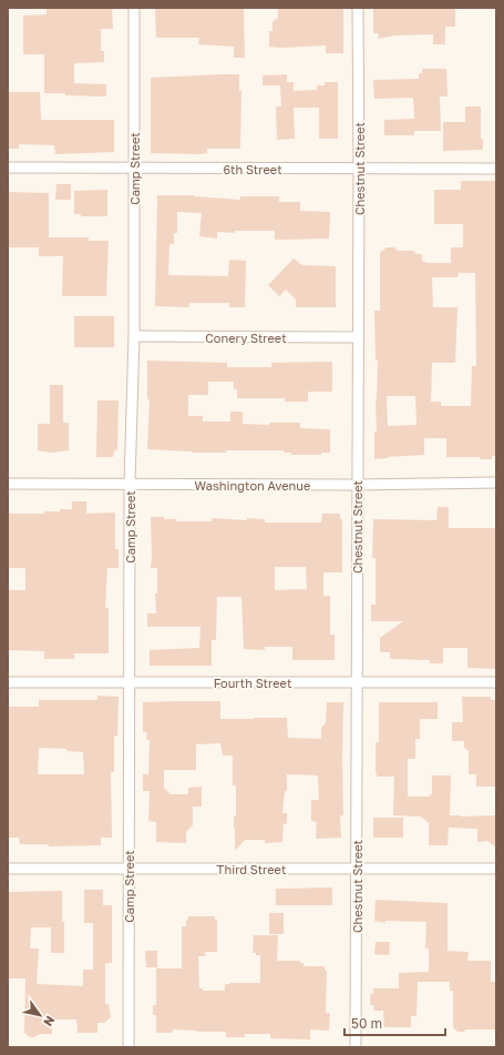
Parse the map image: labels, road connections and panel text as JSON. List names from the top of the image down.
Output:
{
  "streets": {
    "street": [
      "Camp Street",
      "6th Street",
      "Chestnut Street",
      "Conery Street",
      "Washington Avenue",
      "Fourth Street",
      "Third Street"
    ]
  },
  "crossings": [
    ["Camp Street", "6th Street"],
    ["Camp Street", "Conery Street"],
    ["Camp Street", "Washington Avenue"],
    ["Camp Street", "Fourth Street"],
    ["Camp Street", "Third Street"],
    ["6th Street", "Chestnut Street"],
    ["Chestnut Street", "Conery Street"],
    ["Chestnut Street", "Washington Avenue"],
    ["Chestnut Street", "Fourth Street"],
    ["Chestnut Street", "Third Street"]
  ],
  "scale_bar": "50 m",
  "north": "bottom right"
}
